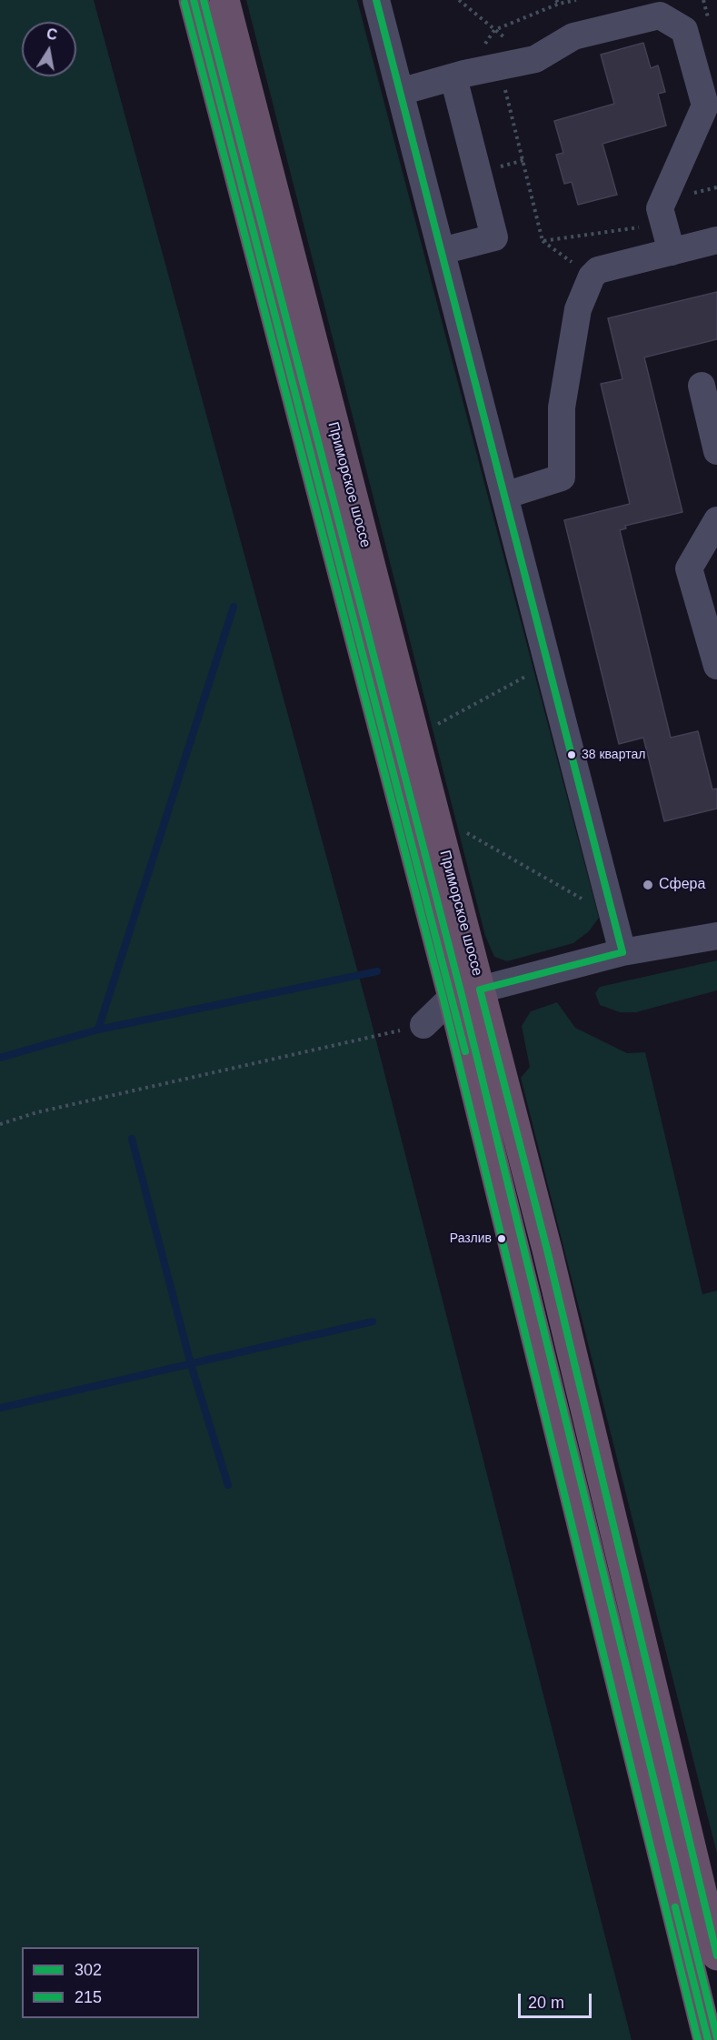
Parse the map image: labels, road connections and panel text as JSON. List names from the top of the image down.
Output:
{
  "streets": {
    "highway": ["Приморское шоссе"]
  },
  "places": ["38 квартал", "Сфера", "Разлив"],
  "lines": ["transit line 302", "transit line 215"],
  "legend": ["302", "215"],
  "scale_bar": "20 m",
  "north": "top"
}
